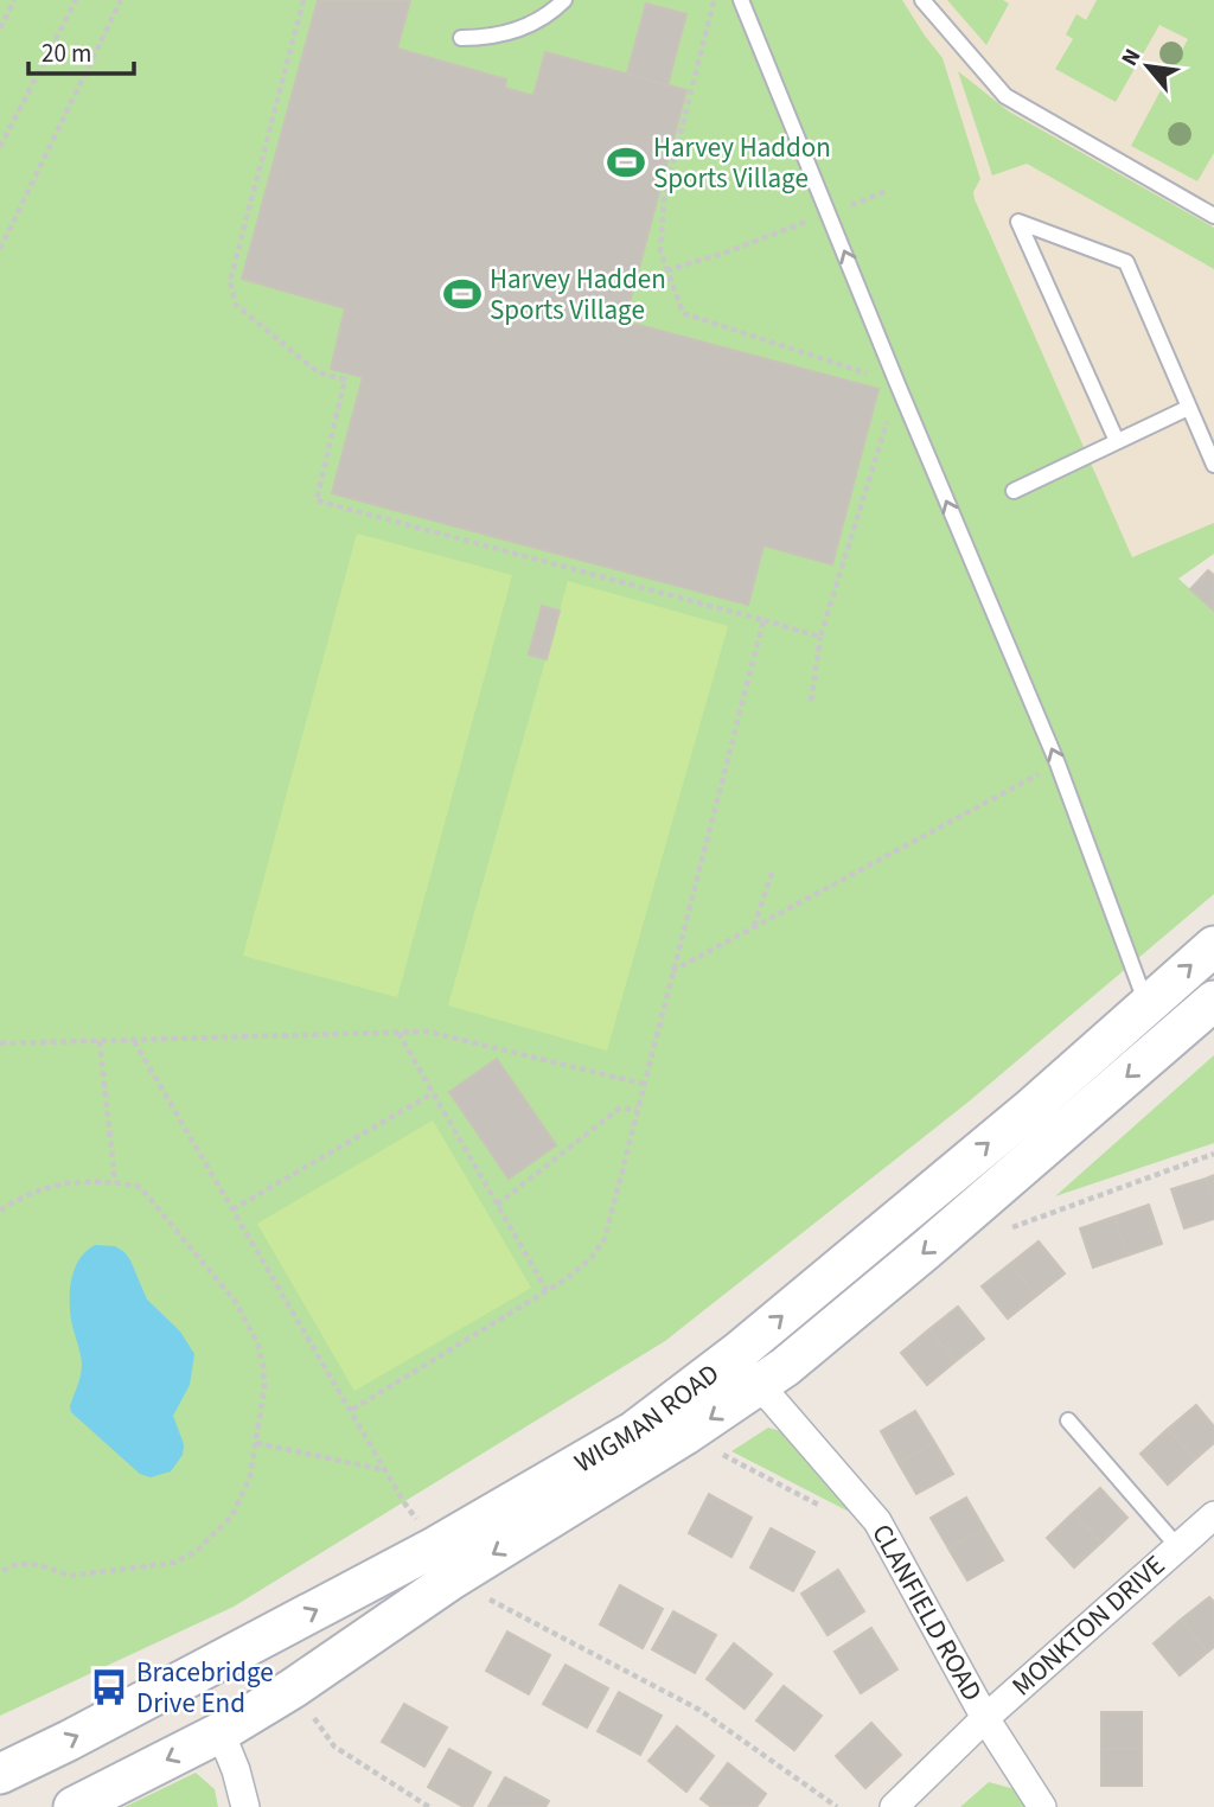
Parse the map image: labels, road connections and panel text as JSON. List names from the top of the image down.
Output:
{
  "streets": {
    "street": ["WIGMAN ROAD", "CLANFIELD ROAD", "MONKTON DRIVE"]
  },
  "crossings": [
    ["WIGMAN ROAD", "CLANFIELD ROAD"],
    ["CLANFIELD ROAD", "MONKTON DRIVE"]
  ],
  "places": {
    "sports": ["Harvey Haddon Sports Village", "Harvey Hadden Sports Village"],
    "bus stop": ["Bracebridge Drive End"]
  },
  "scale_bar": "20 m",
  "north": "top left"
}
